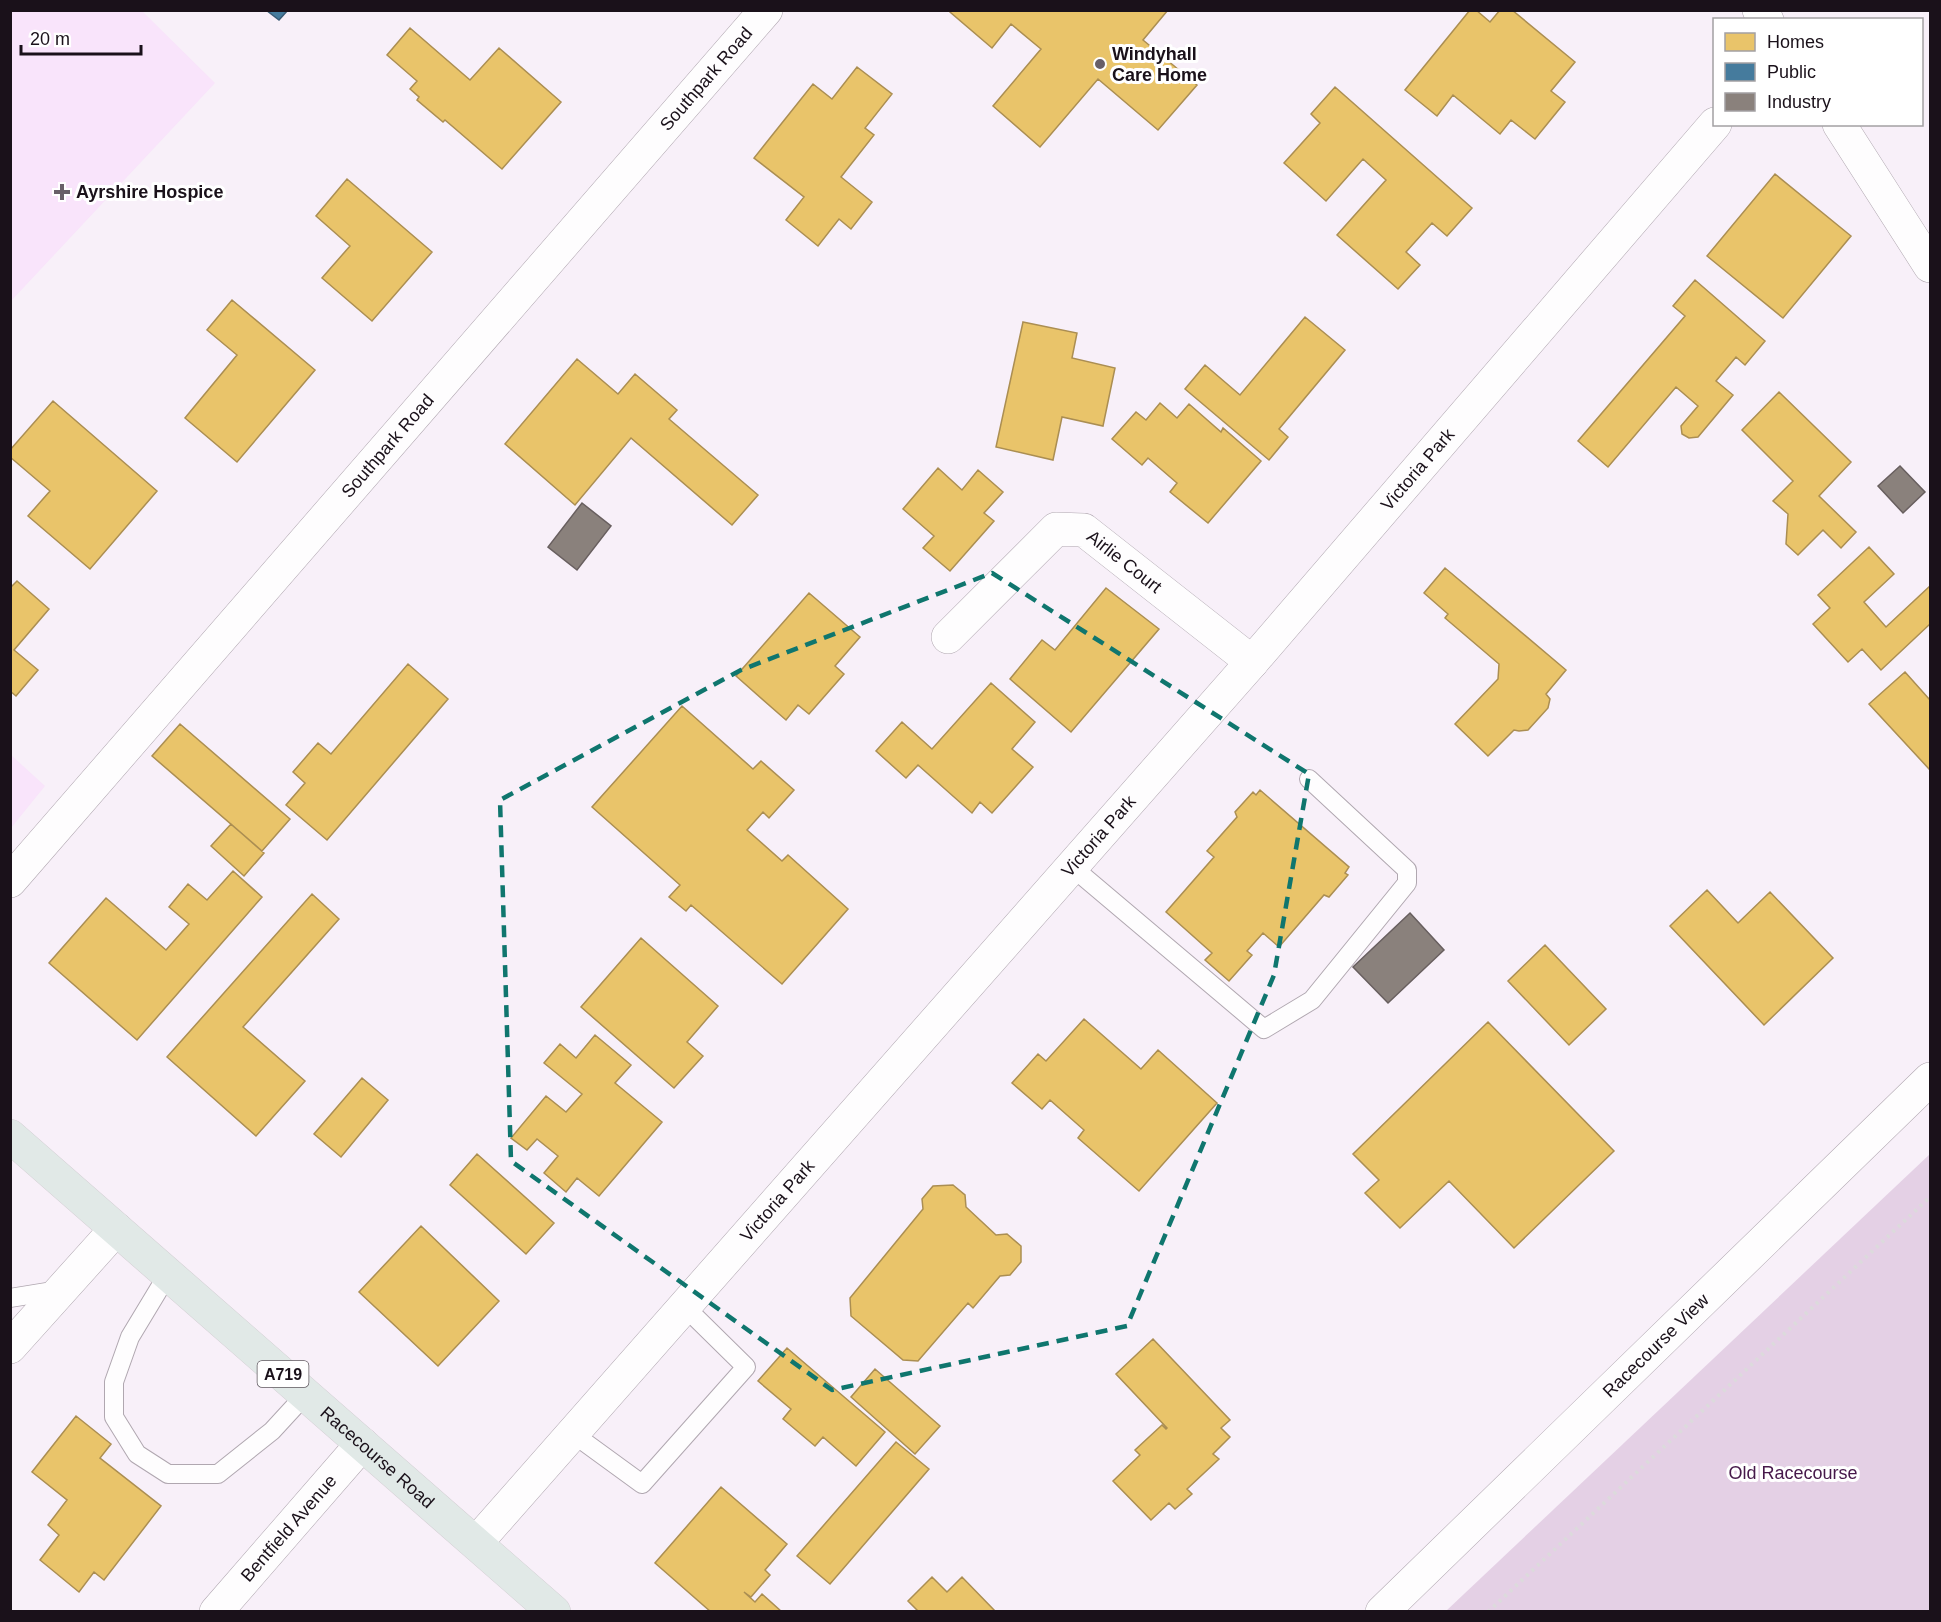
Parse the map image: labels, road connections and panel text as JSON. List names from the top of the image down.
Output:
{
  "streets": {
    "main road": ["A719", "Racecourse Road"],
    "street": [
      "Southpark Road",
      "Victoria Park",
      "Airlie Court",
      "Racecourse View",
      "Bentfield Avenue"
    ]
  },
  "crossings": [
    ["Victoria Park", "Airlie Court"],
    ["Victoria Park", "Racecourse Road"],
    ["Racecourse Road", "Bentfield Avenue"]
  ],
  "parks": ["Old Racecourse"],
  "places": {
    "other": ["Windyhall Care Home"],
    "health": ["Ayrshire Hospice"]
  },
  "legend": ["Homes", "Public", "Industry"],
  "scale_bar": "20 m"
}
